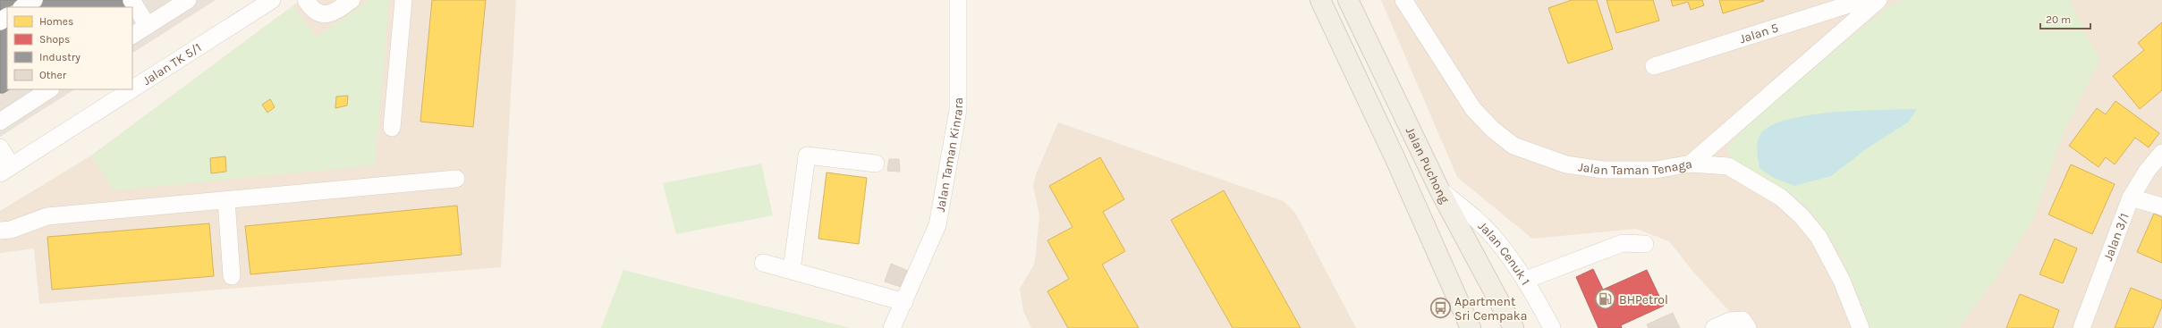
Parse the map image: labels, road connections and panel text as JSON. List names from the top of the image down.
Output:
{
  "streets": {
    "main road": ["Jalan Puchong"],
    "street": [
      "Jalan 5",
      "Jalan TK 5/1",
      "Jalan Taman Kinrara",
      "Jalan Taman Tenaga",
      "Jalan 3/1",
      "Jalan Cenuk 1"
    ]
  },
  "crossings": [
    ["Jalan Puchong", "Jalan Cenuk 1"]
  ],
  "places": {
    "fuel station": ["BHPetrol"],
    "bus stop": ["Apartment Sri Cempaka"]
  },
  "legend": [
    "Homes",
    "Shops",
    "Industry",
    "Other"
  ],
  "scale_bar": "20 m"
}
